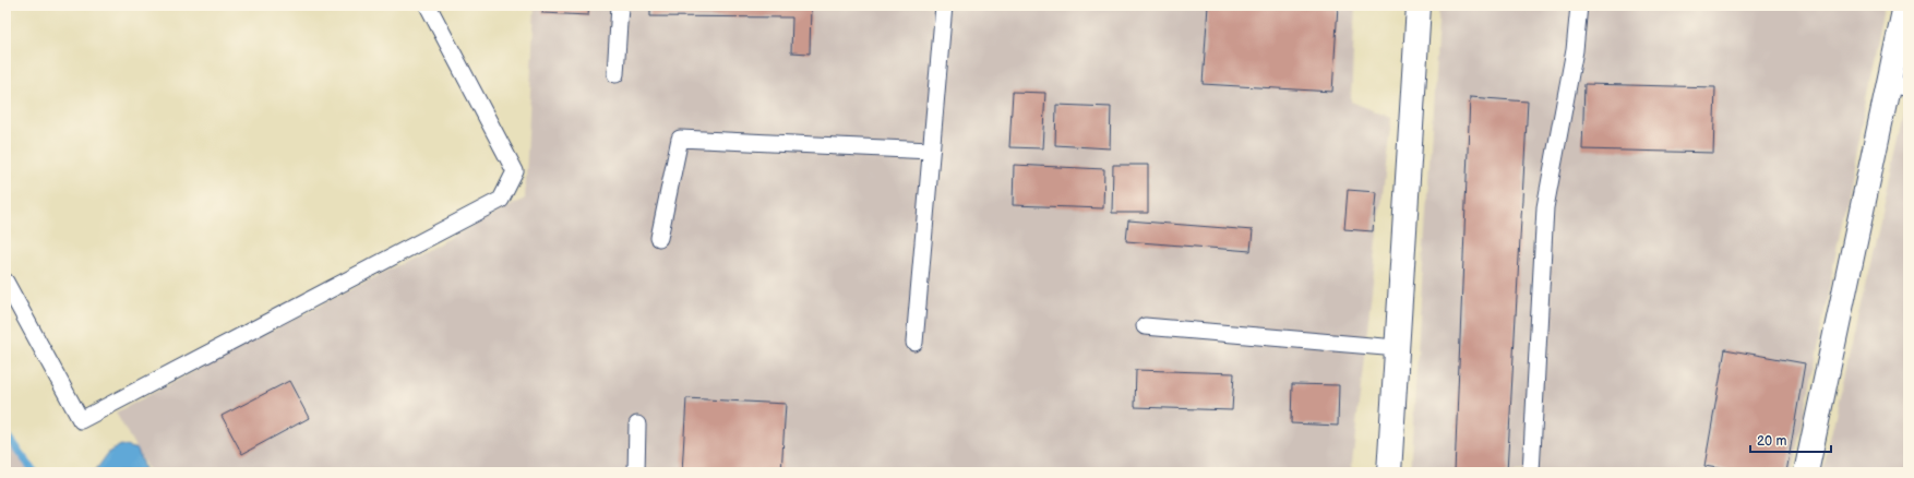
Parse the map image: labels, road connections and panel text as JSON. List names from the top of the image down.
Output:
{
  "scale_bar": "20 m"
}
